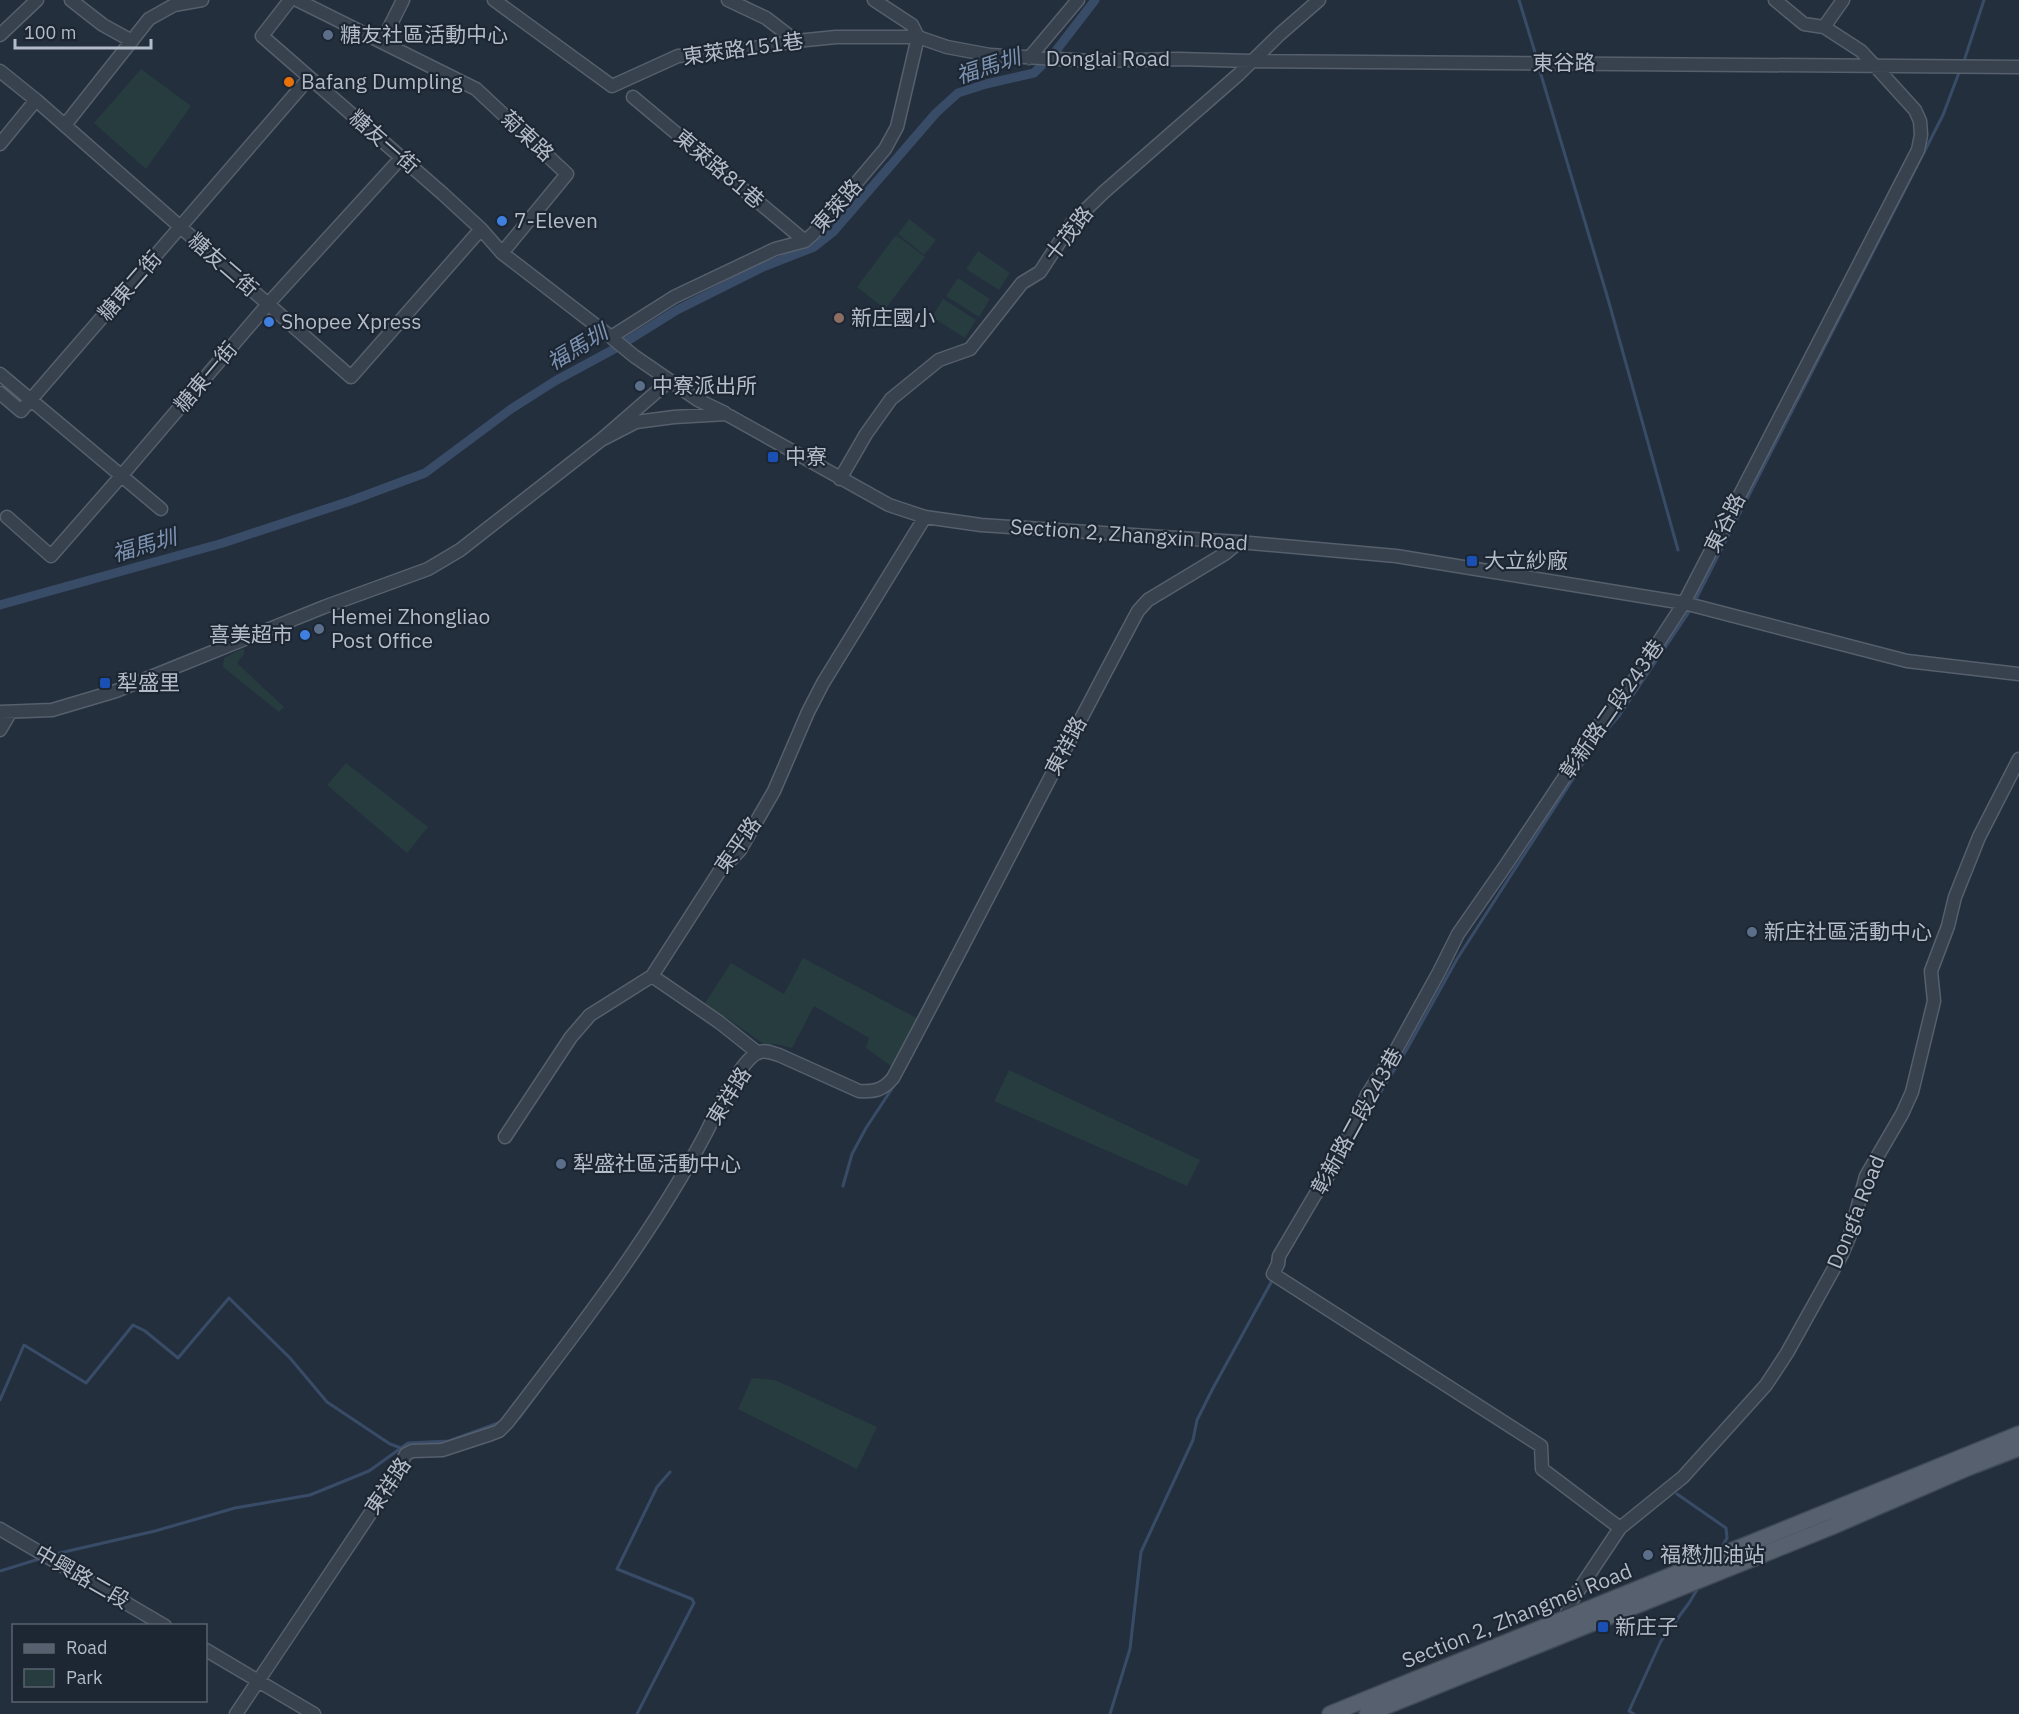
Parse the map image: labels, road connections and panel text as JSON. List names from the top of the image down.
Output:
{
  "streets": {
    "main road": ["Section 2, Zhangmei Road"],
    "street": [
      "東萊路151巷",
      "Donglai Road",
      "東谷路",
      "菊東路",
      "糖友一街",
      "東萊路81巷",
      "東萊路",
      "十茂路",
      "糖友二街",
      "糖東二街",
      "糖東一街",
      "Section 2, Zhangxin Road",
      "彰新路二段243巷",
      "東祥路",
      "東平路",
      "Dongfa Road",
      "中興路二段"
    ]
  },
  "crossings": [
    ["東萊路151巷", "Donglai Road"],
    ["東萊路151巷", "東萊路"],
    ["Donglai Road", "東谷路"],
    ["Donglai Road", "東萊路"],
    ["Donglai Road", "十茂路"],
    ["東谷路", "十茂路"],
    ["東谷路", "Section 2, Zhangxin Road"],
    ["東谷路", "彰新路二段243巷"],
    ["菊東路", "糖友一街"],
    ["糖友一街", "糖友二街"],
    ["糖友一街", "糖東二街"],
    ["糖友一街", "糖東一街"],
    ["東萊路81巷", "東萊路"],
    ["十茂路", "Section 2, Zhangxin Road"],
    ["糖友二街", "糖東二街"],
    ["糖友二街", "糖東一街"],
    ["Section 2, Zhangxin Road", "彰新路二段243巷"],
    ["Section 2, Zhangxin Road", "東祥路"],
    ["Section 2, Zhangxin Road", "東平路"],
    ["彰新路二段243巷", "Dongfa Road"],
    ["Dongfa Road", "Section 2, Zhangmei Road"]
  ],
  "water": ["福馬圳"],
  "places": {
    "other": [
      "糖友社區活動中心",
      "Bafang Dumpling",
      "7-Eleven",
      "新庄國小",
      "Shopee Xpress",
      "中寮派出所",
      "Hemei Zhongliao Post Office",
      "喜美超市",
      "新庄社區活動中心",
      "犁盛社區活動中心",
      "福懋加油站"
    ],
    "transit": [
      "中寮",
      "大立紗廠",
      "犁盛里",
      "新庄子"
    ]
  },
  "legend": ["Road", "Park"],
  "scale_bar": "100 m"
}
